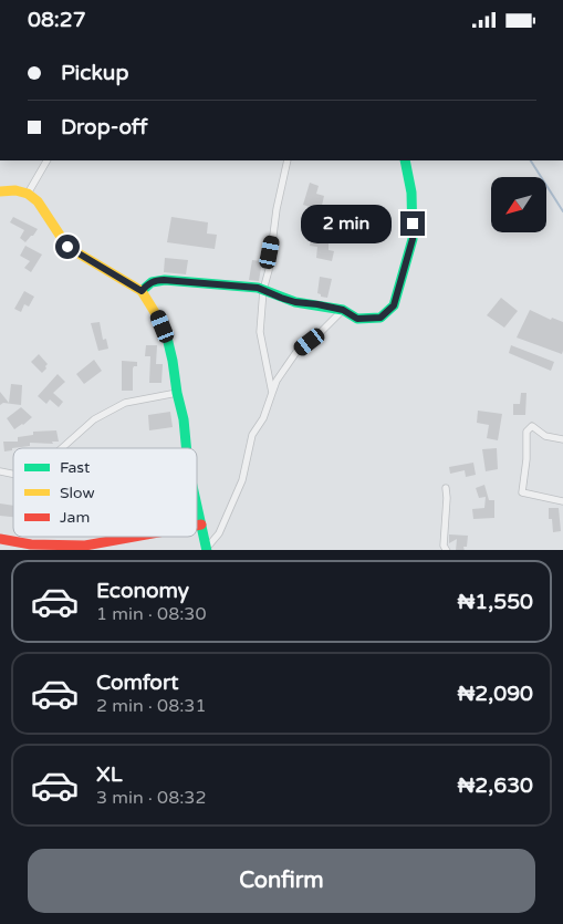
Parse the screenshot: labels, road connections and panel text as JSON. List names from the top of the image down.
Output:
{
  "legend": ["Fast", "Slow", "Jam"],
  "north": "bottom left",
  "page": {
    "status": "08:27",
    "banner": ["Pickup", "Drop-off"],
    "bubble": "2 min",
    "list": [
      {
        "name": "Economy",
        "note": "1 min · 08:30",
        "value": "₦1,550"
      },
      {
        "name": "Comfort",
        "note": "2 min · 08:31",
        "value": "₦2,090"
      },
      {
        "name": "XL",
        "note": "3 min · 08:32",
        "value": "₦2,630"
      }
    ],
    "buttons": "Confirm"
  }
}
